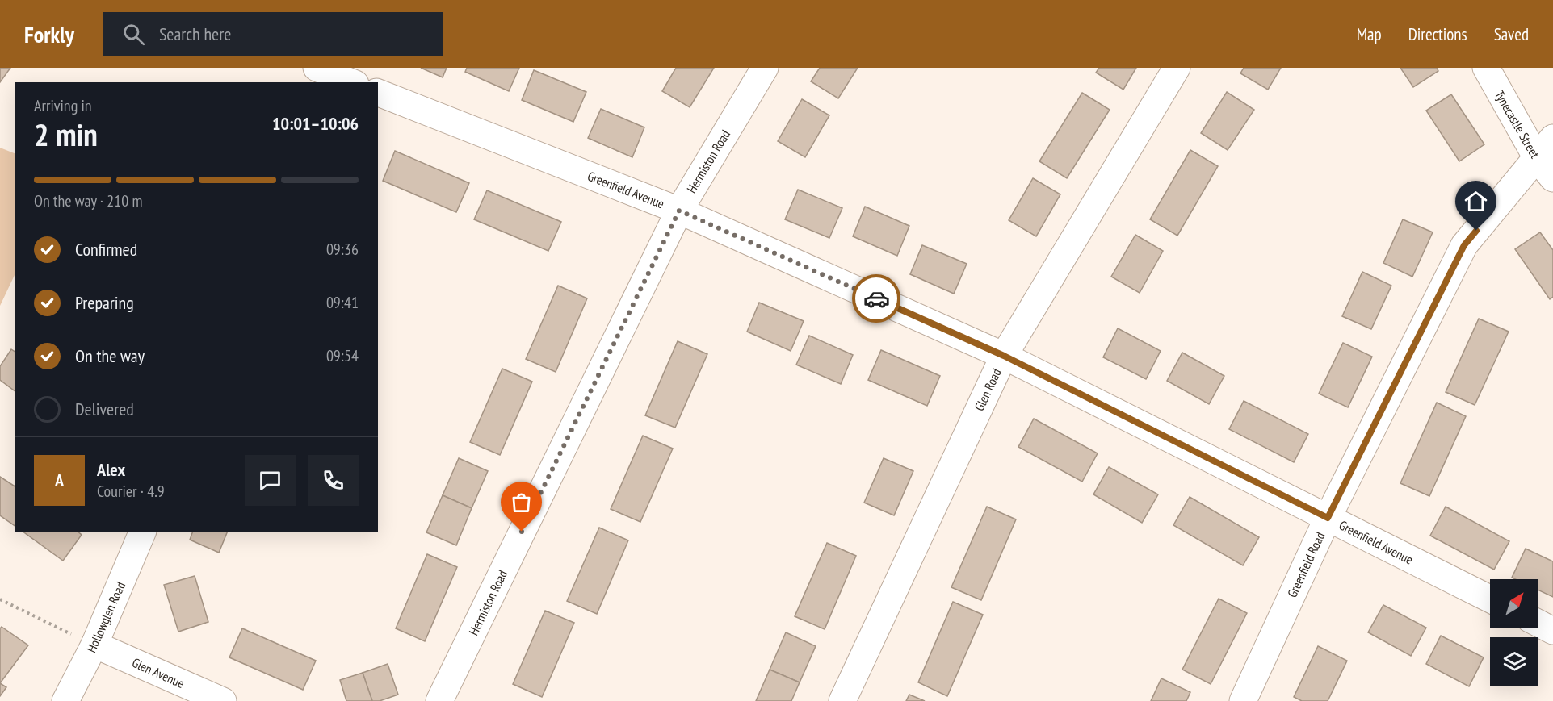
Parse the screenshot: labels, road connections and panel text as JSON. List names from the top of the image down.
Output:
{
  "streets": {
    "street": [
      "Tynecastle Street",
      "Hermiston Road",
      "Greenfield Avenue",
      "Glen Road",
      "Greenfield Road",
      "Hollowglen Road",
      "Glen Avenue"
    ]
  },
  "crossings": [
    ["Tynecastle Street", "Greenfield Road"],
    ["Hermiston Road", "Greenfield Avenue"],
    ["Greenfield Avenue", "Glen Road"],
    ["Greenfield Avenue", "Greenfield Road"],
    ["Hollowglen Road", "Glen Avenue"]
  ],
  "north": "top right",
  "page": {
    "header": "Forkly",
    "search": "Search here",
    "nav": ["Map", "Directions", "Saved"],
    "heading": ["2 min", "Arriving in", "10:01–10:06"],
    "panel": ["Alex", "Courier · 4.9"],
    "bar": "On the way · 210 m",
    "list": [
      ["Confirmed", "09:36"],
      ["Preparing", "09:41"],
      ["On the way", "09:54"],
      "Delivered"
    ],
    "round": "A"
  }
}
